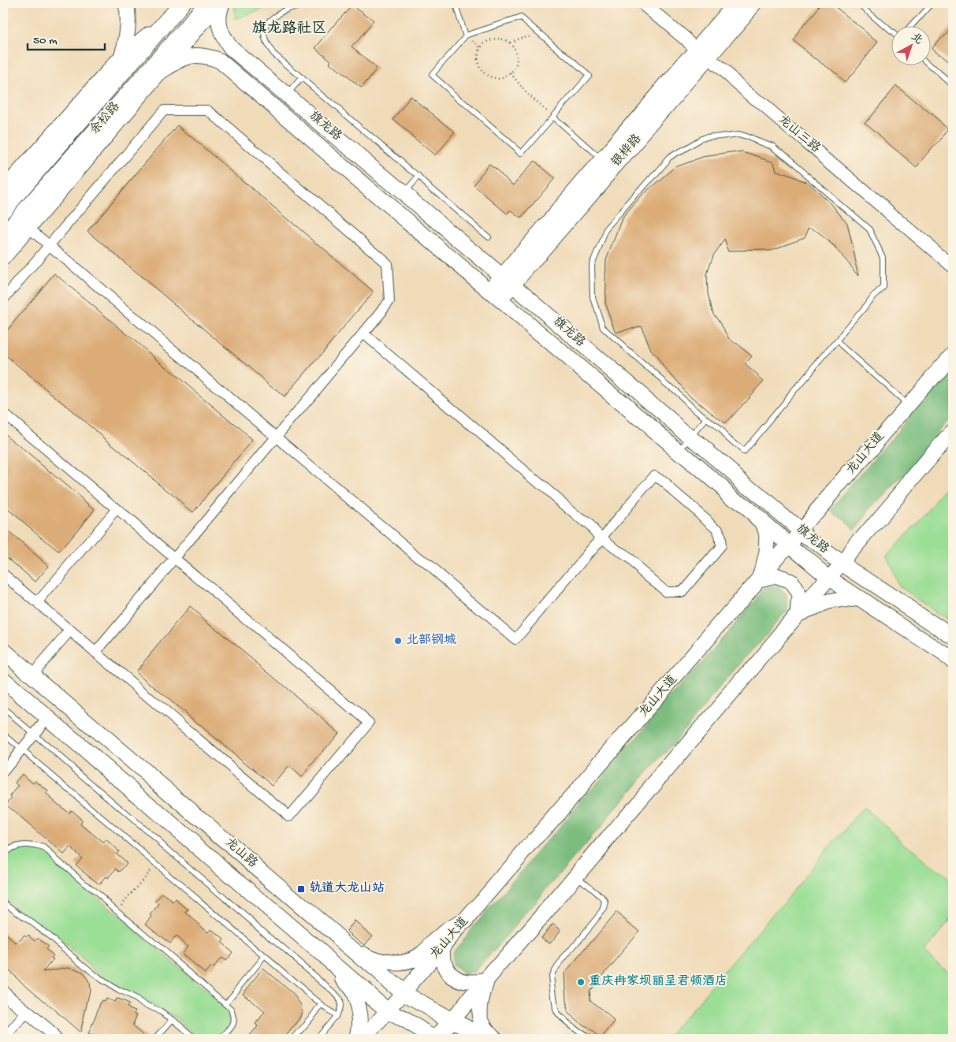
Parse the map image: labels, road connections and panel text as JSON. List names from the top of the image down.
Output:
{
  "streets": {
    "highway": ["余松路"],
    "main road": [
      "旗龙路",
      "银桦路",
      "龙山大道",
      "龙山路"
    ],
    "street": ["龙山三路"]
  },
  "crossings": [
    ["旗龙路", "银桦路"],
    ["旗龙路", "龙山大道"],
    ["龙山三路", "银桦路"],
    ["龙山大道", "龙山路"]
  ],
  "districts": ["旗龙路社区"],
  "places": {
    "other": ["北部钢城", "重庆冉家坝丽呈君顿酒店"],
    "transit": ["轨道大龙山站"]
  },
  "scale_bar": "50 m",
  "north": "top right"
}
